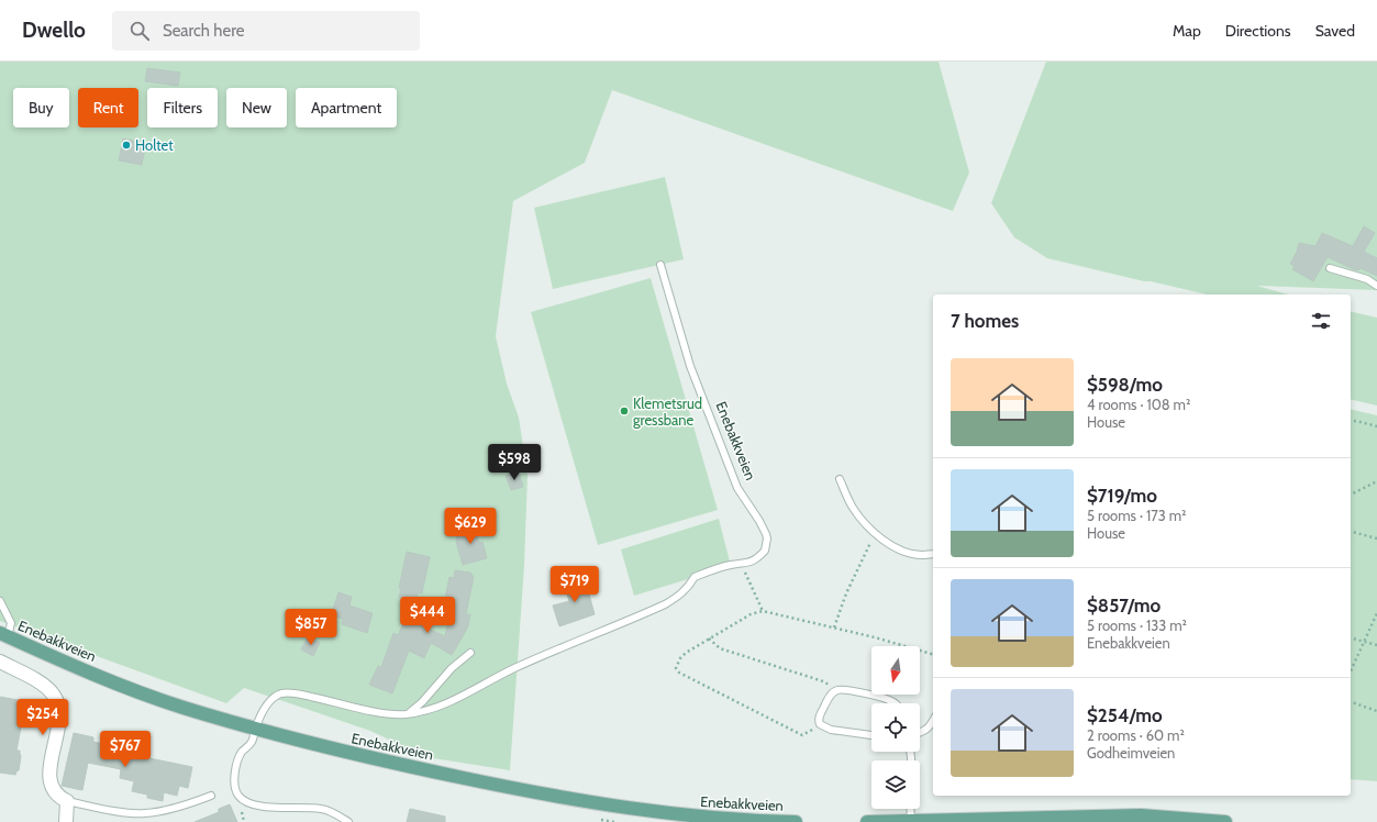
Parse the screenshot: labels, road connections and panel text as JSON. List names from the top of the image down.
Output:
{
  "streets": {
    "main road": ["Enebakkveien"]
  },
  "places": ["Holtet", "Klemetsrud gressbane"],
  "north": "bottom",
  "page": {
    "header": "Dwello",
    "search": "Search here",
    "nav": ["Map", "Directions", "Saved"],
    "chip": [
      "Buy",
      "Rent",
      "Filters",
      "New",
      "Apartment"
    ],
    "heading": "7 homes",
    "list": [
      {
        "name": "$598/mo",
        "note": "4 rooms · 108 m² · House"
      },
      {
        "name": "$719/mo",
        "note": "5 rooms · 173 m² · House"
      },
      {
        "name": "$857/mo",
        "note": "5 rooms · 133 m² · Enebakkveien"
      },
      {
        "name": "$254/mo",
        "note": "2 rooms · 60 m² · Godheimveien"
      }
    ],
    "price": [
      "$598",
      "$629",
      "$719",
      "$444",
      "$857",
      "$254",
      "$767"
    ]
  }
}
